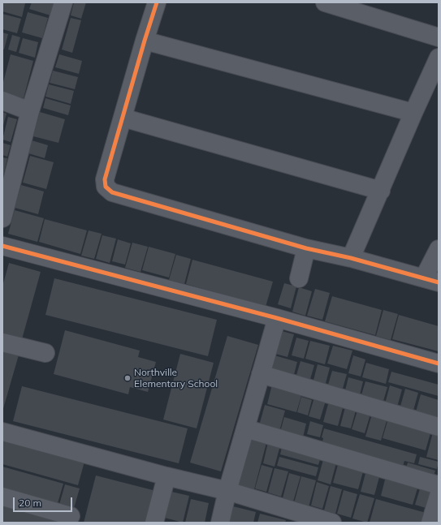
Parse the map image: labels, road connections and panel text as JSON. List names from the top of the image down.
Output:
{
  "places": ["Northville Elementary School"],
  "scale_bar": "20 m"
}
